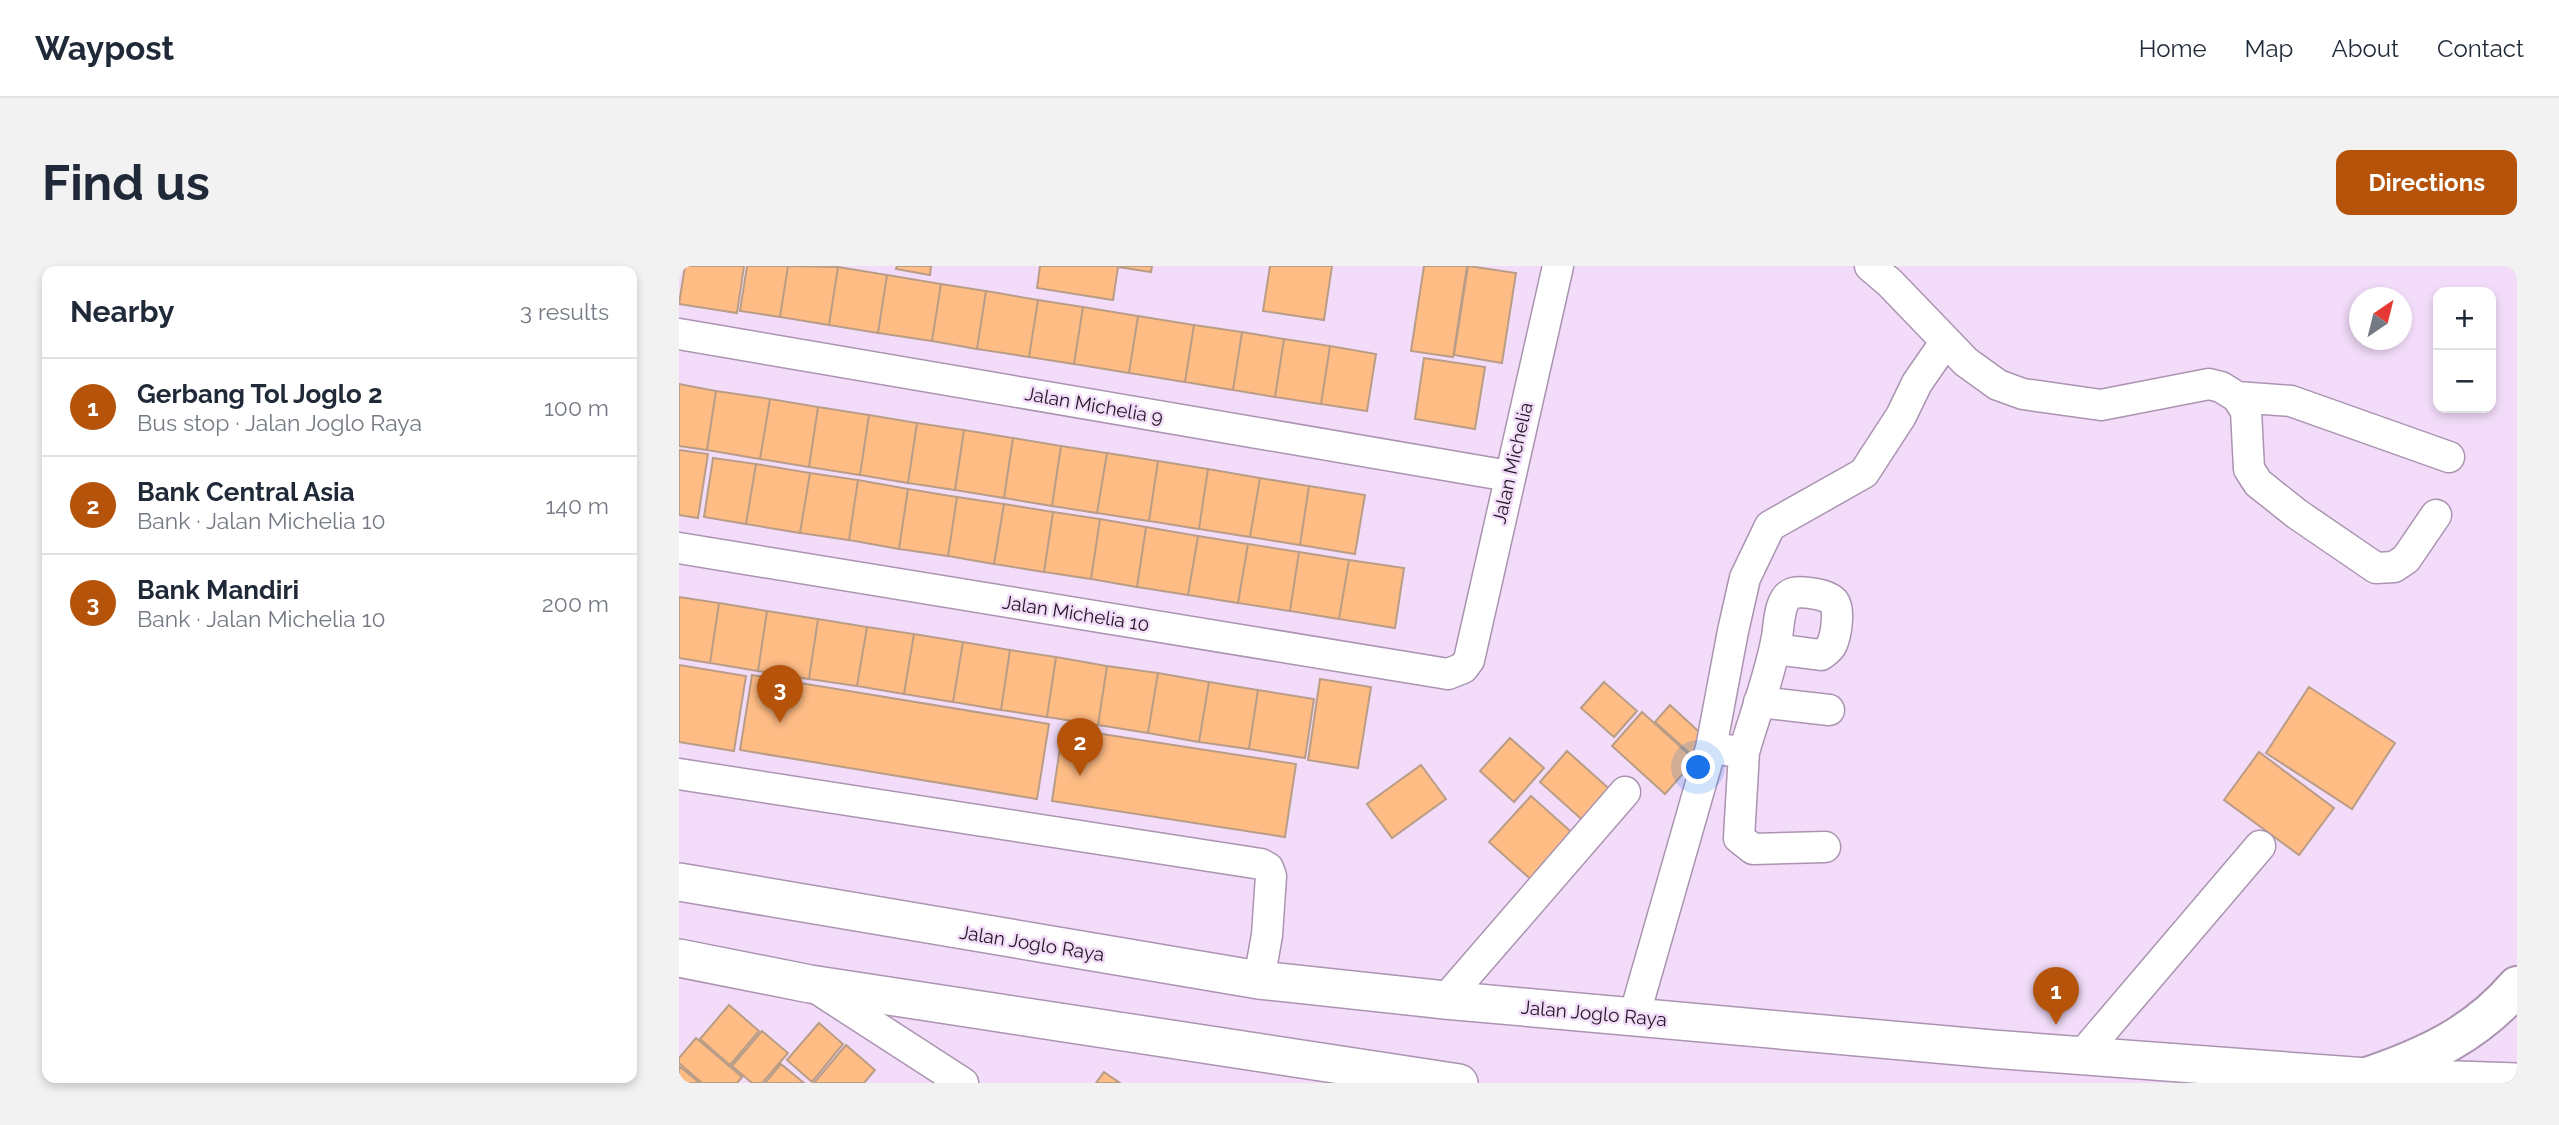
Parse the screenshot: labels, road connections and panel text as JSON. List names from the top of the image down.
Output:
{
  "streets": {
    "main road": ["Jalan Joglo Raya"],
    "street": ["Jalan Michelia 9", "Jalan Michelia", "Jalan Michelia 10"]
  },
  "crossings": [
    ["Jalan Michelia 9", "Jalan Michelia"],
    ["Jalan Michelia", "Jalan Michelia 10"]
  ],
  "north": "top right",
  "page": {
    "header": "Waypost",
    "nav": [
      "Home",
      "Map",
      "About",
      "Contact"
    ],
    "buttons": "Directions",
    "title": "Find us",
    "heading": ["Nearby", "3 results"],
    "map_buttons": ["+", "−"],
    "list": [
      {
        "mark": "1",
        "name": "Gerbang Tol Joglo 2",
        "note": "Bus stop · Jalan Joglo Raya",
        "value": "100 m"
      },
      {
        "mark": "2",
        "name": "Bank Central Asia",
        "note": "Bank · Jalan Michelia 10",
        "value": "140 m"
      },
      {
        "mark": "3",
        "name": "Bank Mandiri",
        "note": "Bank · Jalan Michelia 10",
        "value": "200 m"
      }
    ],
    "pins": ["3", "2", "1"]
  }
}
